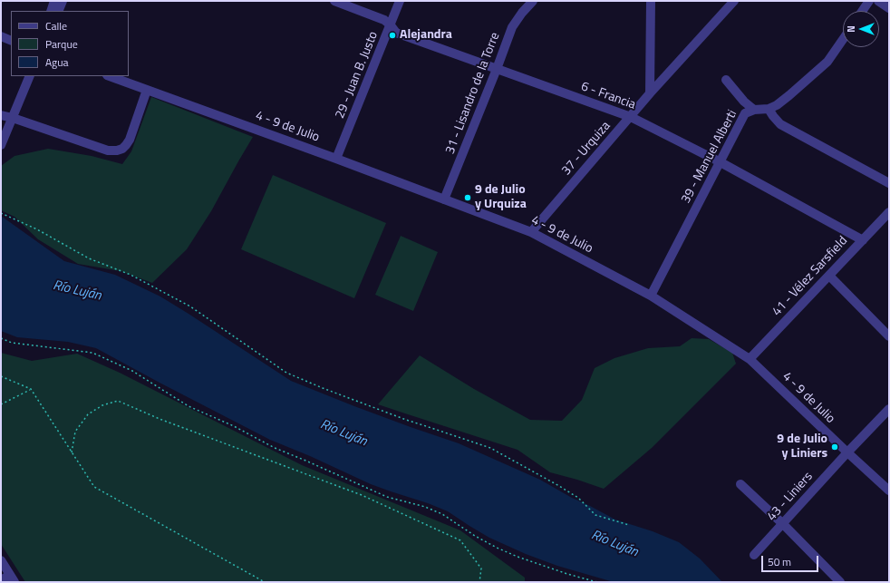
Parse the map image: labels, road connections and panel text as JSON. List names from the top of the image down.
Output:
{
  "streets": {
    "street": [
      "29 - Juan B. Justo",
      "31 - Lisandro de la Torre",
      "6 - Francia",
      "4 - 9 de Julio",
      "37 - Urquiza",
      "39 - Manuel Alberti",
      "41 - Vélez Sarsfield",
      "43 - Liniers"
    ]
  },
  "crossings": [
    ["29 - Juan B. Justo", "6 - Francia"],
    ["29 - Juan B. Justo", "4 - 9 de Julio"],
    ["31 - Lisandro de la Torre", "6 - Francia"],
    ["31 - Lisandro de la Torre", "4 - 9 de Julio"],
    ["6 - Francia", "37 - Urquiza"],
    ["6 - Francia", "39 - Manuel Alberti"],
    ["6 - Francia", "41 - Vélez Sarsfield"],
    ["4 - 9 de Julio", "37 - Urquiza"],
    ["4 - 9 de Julio", "39 - Manuel Alberti"],
    ["4 - 9 de Julio", "41 - Vélez Sarsfield"],
    ["4 - 9 de Julio", "43 - Liniers"]
  ],
  "water": ["Río Luján"],
  "places": ["Alejandra", "9 de Julio y Urquiza", "9 de Julio y Liniers"],
  "legend": ["Calle", "Parque", "Agua"],
  "scale_bar": "50 m",
  "north": "left"
}
